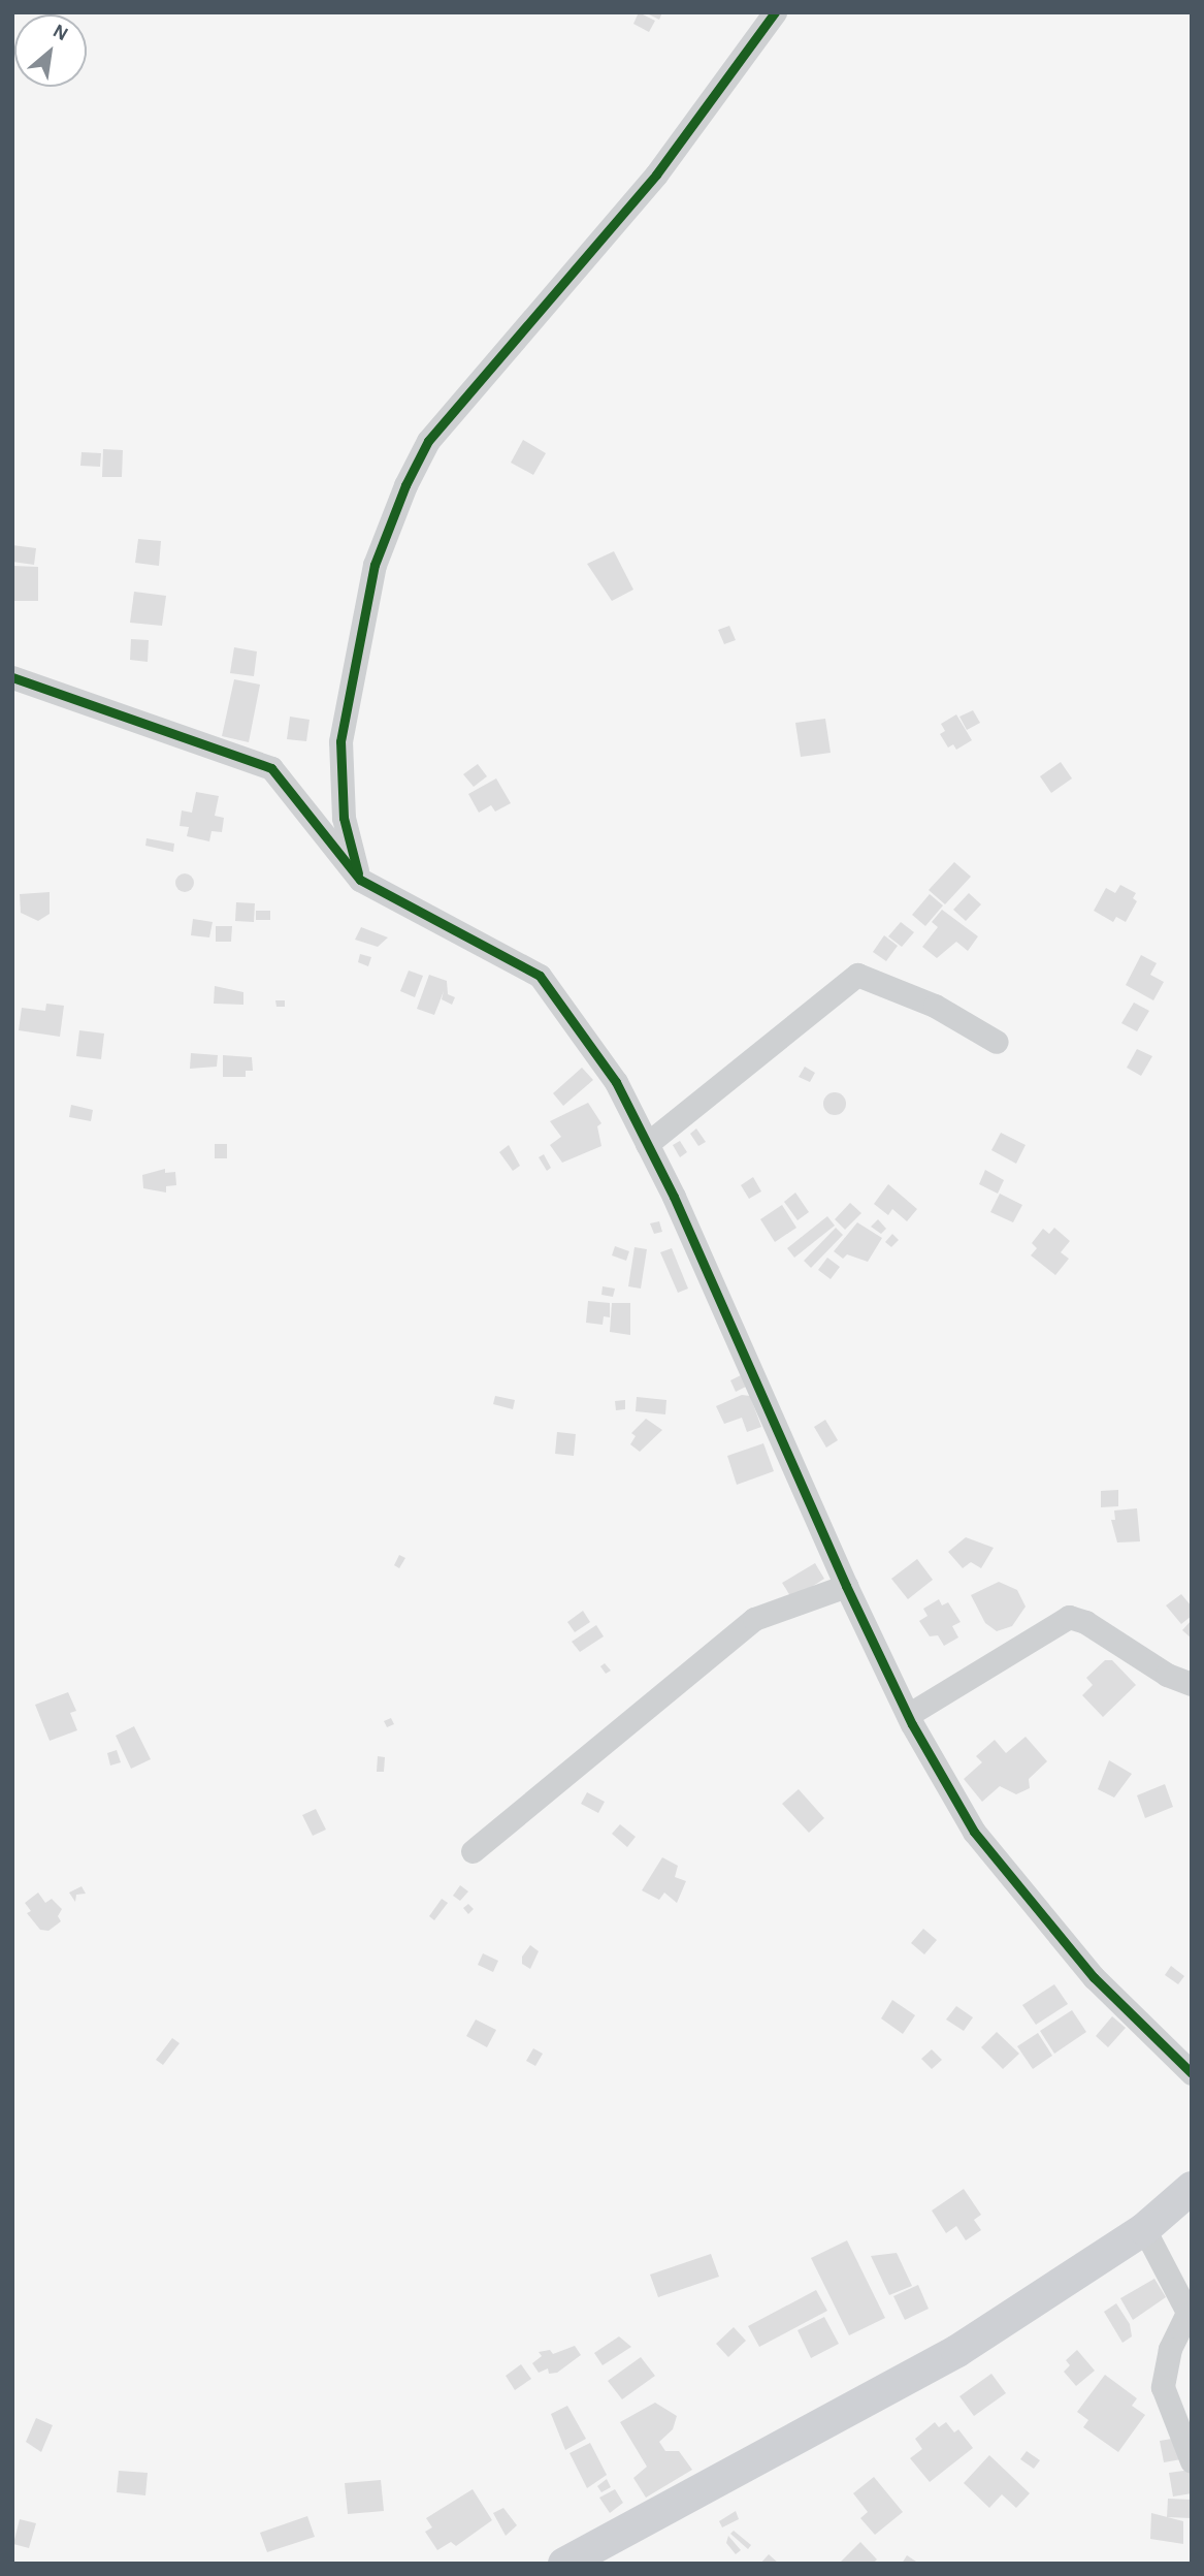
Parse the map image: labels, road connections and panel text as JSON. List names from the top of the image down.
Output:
{
  "north": "top right"
}
